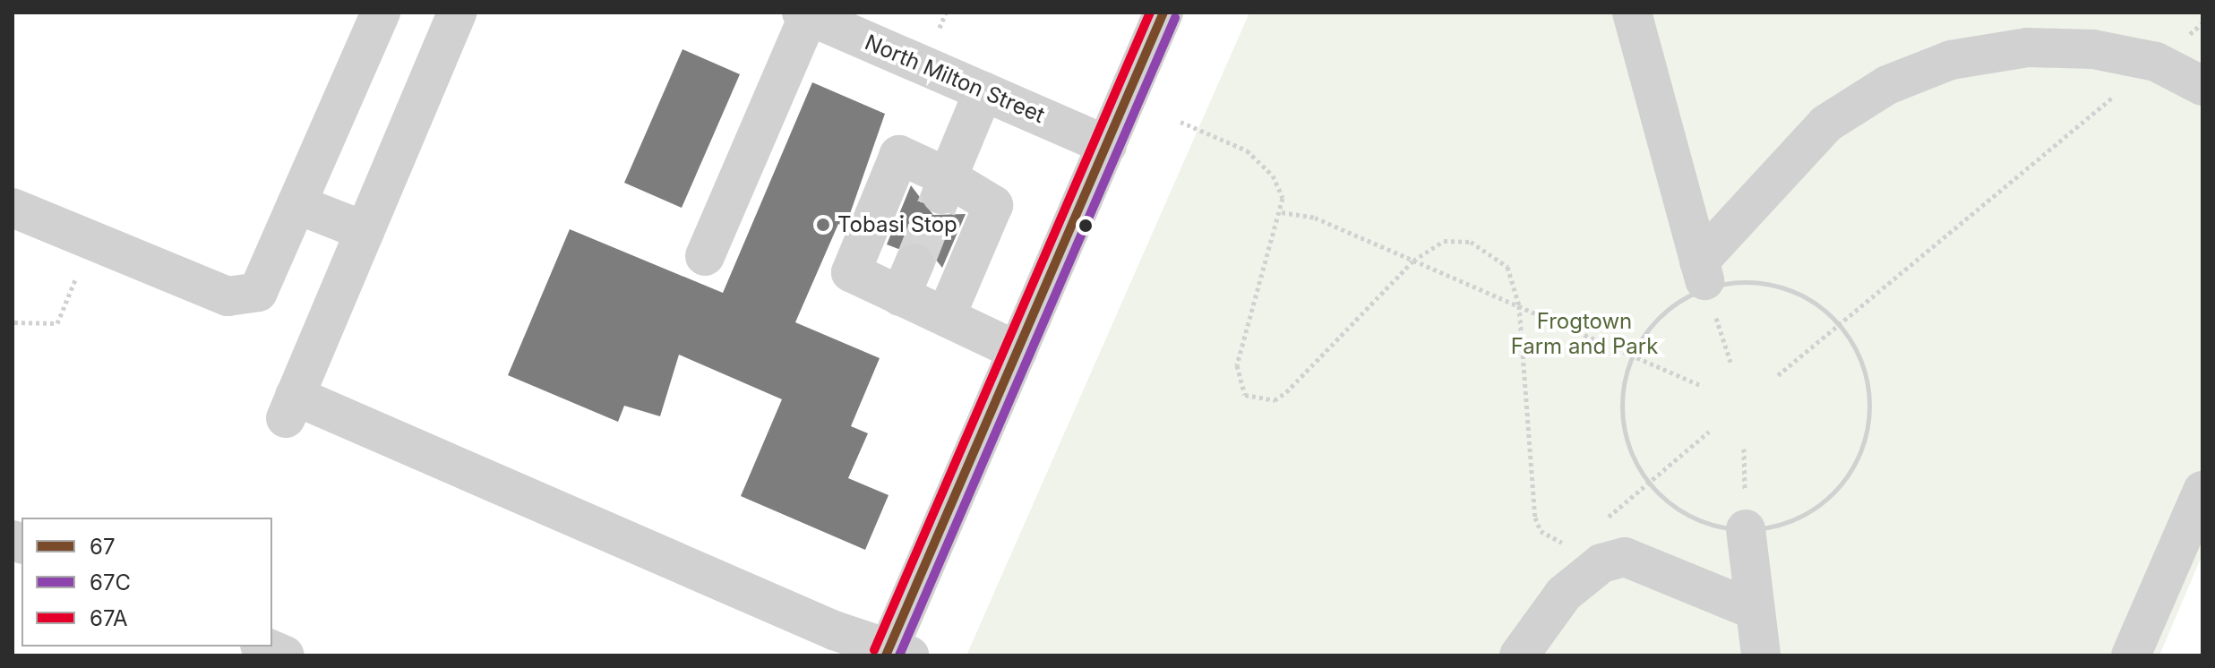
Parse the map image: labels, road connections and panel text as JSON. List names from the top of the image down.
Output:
{
  "streets": {
    "street": ["North Milton Street"]
  },
  "parks": ["Frogtown Farm and Park"],
  "places": ["Tobasi Stop"],
  "lines": ["transit line 67", "transit line 67A", "transit line 67C"],
  "legend": ["67", "67C", "67A"]
}
